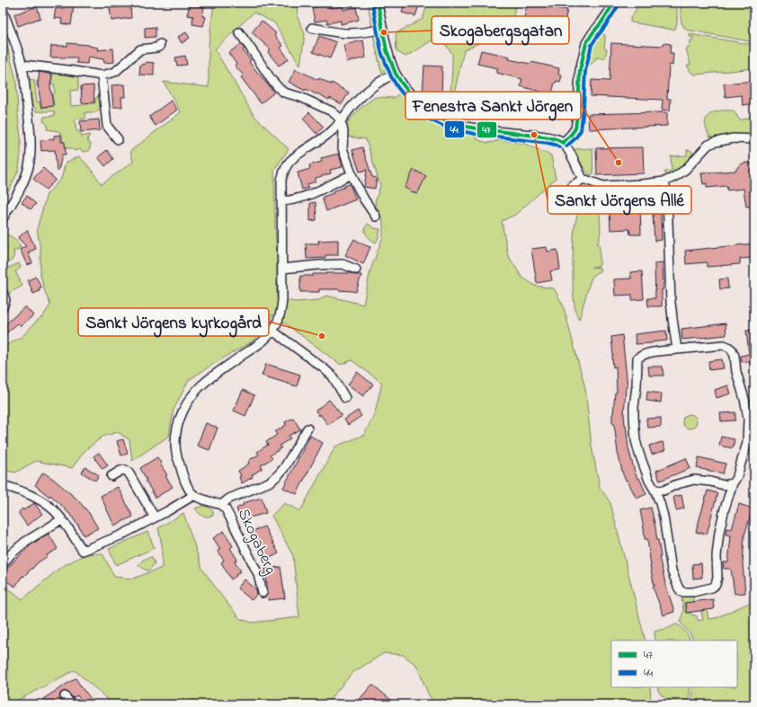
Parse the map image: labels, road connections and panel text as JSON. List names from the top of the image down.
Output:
{
  "streets": {
    "street": ["Skogaberg"]
  },
  "places": [
    "Skogabergsgatan",
    "Sankt Jörgens Allé",
    "Fenestra Sankt Jörgen",
    "Sankt Jörgens kyrkogård"
  ],
  "lines": ["transit line 47", "transit line 44"],
  "legend": ["47", "44"]
}
